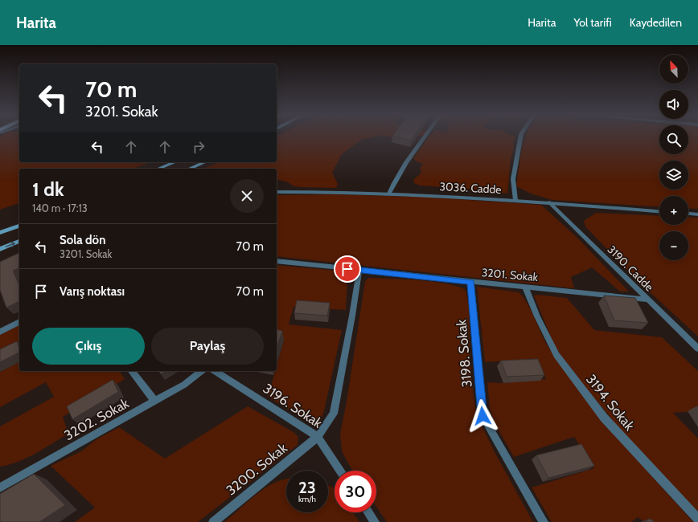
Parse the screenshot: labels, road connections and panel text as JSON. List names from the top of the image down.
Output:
{
  "streets": {
    "street": [
      "3036. Cadde",
      "3190. Cadde",
      "3201. Sokak",
      "3198. Sokak",
      "3194. Sokak",
      "3196. Sokak",
      "3202. Sokak",
      "3200. Sokak"
    ]
  },
  "crossings": [
    ["3036. Cadde", "3190. Cadde"],
    ["3190. Cadde", "3201. Sokak"],
    ["3201. Sokak", "3198. Sokak"],
    ["3201. Sokak", "3194. Sokak"],
    ["3201. Sokak", "3200. Sokak"],
    ["3196. Sokak", "3200. Sokak"]
  ],
  "north": "top left",
  "page": {
    "header": "Harita",
    "nav": ["Harita", "Yol tarifi", "Kaydedilen"],
    "map_buttons": ["+", "−"],
    "turn": ["70 m", "3201. Sokak"],
    "heading": ["1 dk", "140 m · 17:13"],
    "list": [
      {
        "name": "Sola dön",
        "note": "3201. Sokak",
        "value": "70 m"
      },
      {
        "name": "Varış noktası",
        "value": "70 m"
      }
    ],
    "buttons": ["Çıkış", "Paylaş"],
    "speed": "23 km/h",
    "limit": "30"
  }
}
